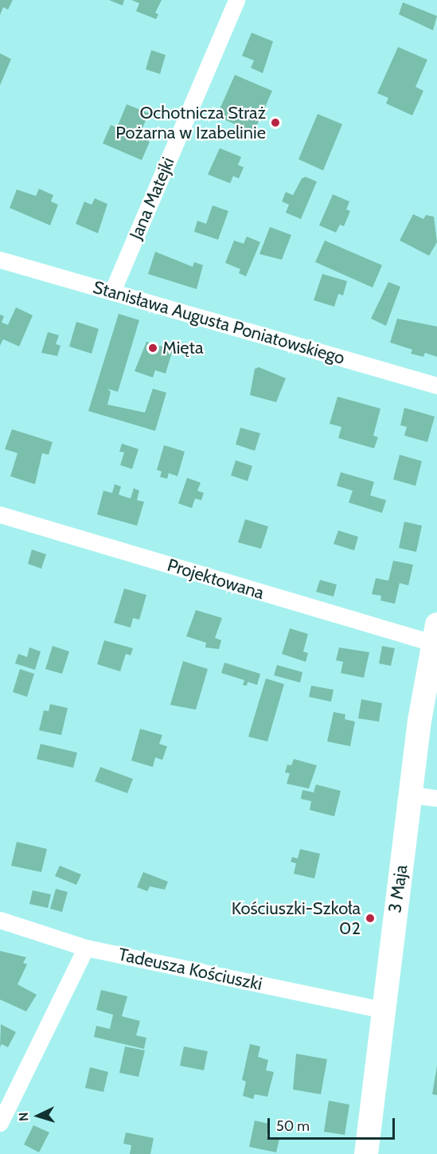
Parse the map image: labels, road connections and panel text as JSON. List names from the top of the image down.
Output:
{
  "streets": {
    "street": [
      "Jana Matejki",
      "Stanisława Augusta Poniatowskiego",
      "Projektowana",
      "3 Maja",
      "Tadeusza Kościuszki"
    ]
  },
  "crossings": [
    ["Jana Matejki", "Stanisława Augusta Poniatowskiego"],
    ["Projektowana", "3 Maja"],
    ["3 Maja", "Tadeusza Kościuszki"]
  ],
  "places": ["Ochotnicza Straż Pożarna w Izabelinie", "Mięta", "Kościuszki-Szkoła 02"],
  "scale_bar": "50 m",
  "north": "left"
}
